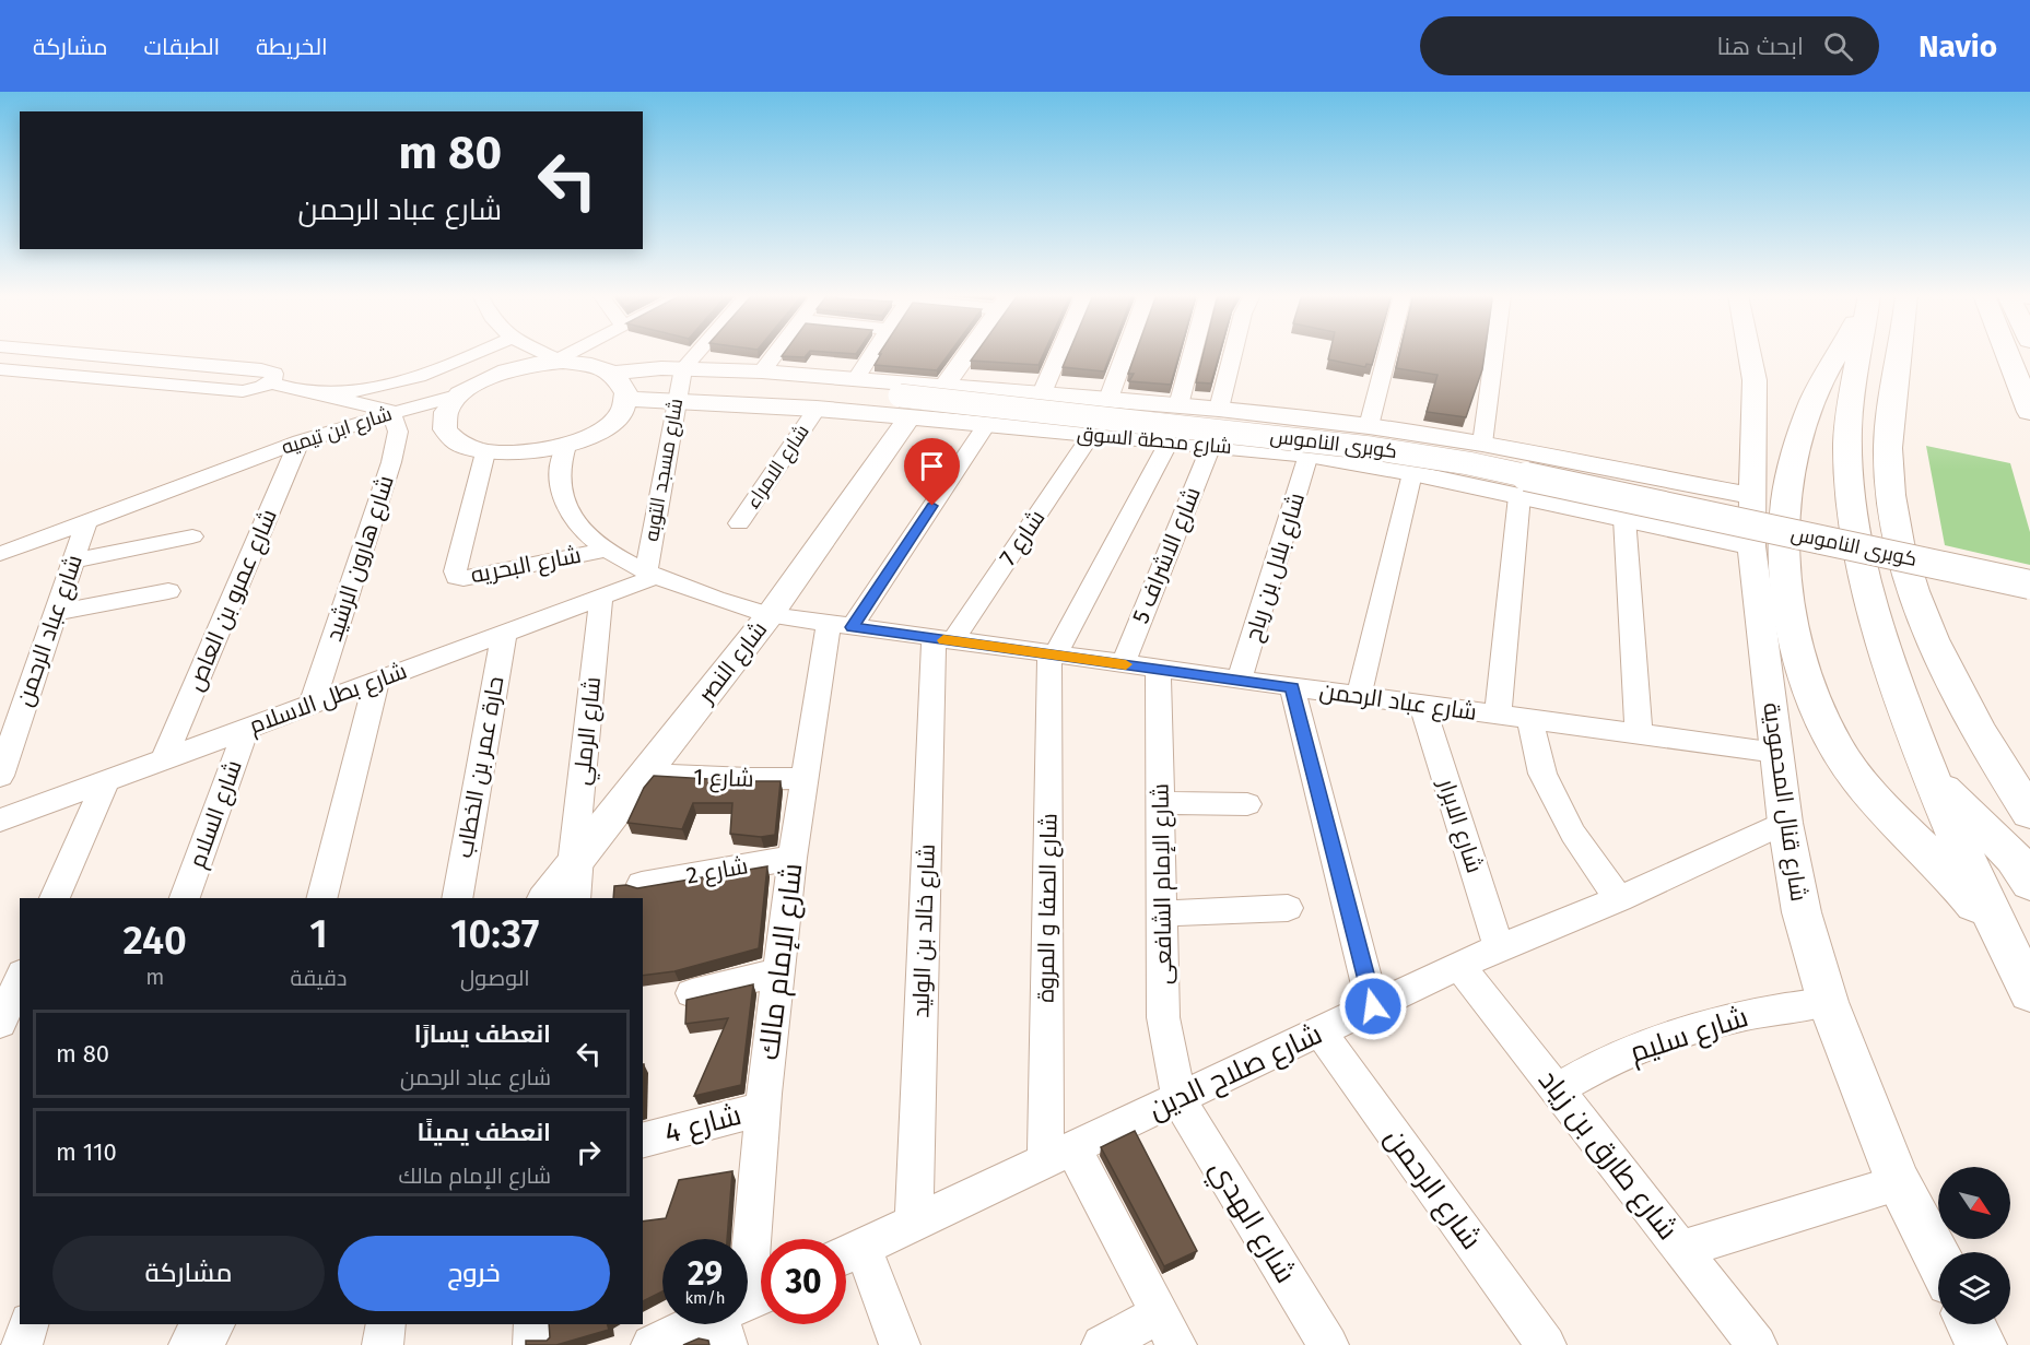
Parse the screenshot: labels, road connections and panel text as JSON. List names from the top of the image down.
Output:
{
  "streets": {
    "street": [
      "شارع ابن تيميه",
      "شارع محطة السوق",
      "كوبرى الناموس",
      "شارع الامراء",
      "شارع مسجد التوبه",
      "شارع 7",
      "شارع الاشراف 5",
      "شارع هارون الرشيد",
      "شارع البحريه",
      "شارع بلال بن رباح",
      "شارع عمرو بن العاص",
      "شارع عباد الرحمن",
      "شارع النصر",
      "شارع بطل الاسلام",
      "شارع الرملي",
      "حارة عمر بن الخطاب",
      "شارع 1",
      "شارع قنال المحمودية",
      "شارع السلام",
      "شارع الابرار",
      "شارع 2",
      "شارع الإمام الشافعى",
      "شارع الصفا و المروة",
      "شارع خالد بن الوليد",
      "شارع الإمام مالك",
      "شارع سليم",
      "شارع صلاح الدين",
      "شارع 4",
      "شارع طارق بن زياد",
      "شارع الرحمن",
      "شارع الهدي"
    ]
  },
  "crossings": [
    ["شارع ابن تيميه", "شارع محطة السوق"],
    ["شارع ابن تيميه", "شارع هارون الرشيد"],
    ["شارع ابن تيميه", "شارع عمرو بن العاص"],
    ["شارع ابن تيميه", "شارع عباد الرحمن"],
    ["شارع محطة السوق", "كوبرى الناموس"],
    ["شارع محطة السوق", "شارع الامراء"],
    ["شارع محطة السوق", "شارع مسجد التوبه"],
    ["شارع محطة السوق", "شارع 7"],
    ["شارع محطة السوق", "شارع الاشراف 5"],
    ["شارع محطة السوق", "شارع بلال بن رباح"],
    ["شارع محطة السوق", "شارع النصر"],
    ["شارع محطة السوق", "شارع قنال المحمودية"],
    ["شارع محطة السوق", "شارع الإمام مالك"],
    ["كوبرى الناموس", "شارع مسجد التوبه"],
    ["كوبرى الناموس", "شارع النصر"],
    ["شارع مسجد التوبه", "شارع عباد الرحمن"],
    ["شارع مسجد التوبه", "شارع بطل الاسلام"],
    ["شارع 7", "شارع عباد الرحمن"],
    ["شارع 7", "شارع خالد بن الوليد"],
    ["شارع الاشراف 5", "شارع عباد الرحمن"],
    ["شارع هارون الرشيد", "شارع بطل الاسلام"],
    ["شارع البحريه", "شارع عباد الرحمن"],
    ["شارع بلال بن رباح", "شارع عباد الرحمن"],
    ["شارع عمرو بن العاص", "شارع بطل الاسلام"],
    ["شارع عباد الرحمن", "شارع النصر"],
    ["شارع عباد الرحمن", "شارع بطل الاسلام"],
    ["شارع عباد الرحمن", "شارع قنال المحمودية"],
    ["شارع عباد الرحمن", "شارع الابرار"],
    ["شارع عباد الرحمن", "شارع الإمام الشافعى"],
    ["شارع عباد الرحمن", "شارع الصفا و المروة"],
    ["شارع عباد الرحمن", "شارع خالد بن الوليد"],
    ["شارع عباد الرحمن", "شارع الإمام مالك"],
    ["شارع النصر", "شارع الرملي"],
    ["شارع النصر", "شارع 1"],
    ["شارع بطل الاسلام", "شارع الرملي"],
    ["شارع بطل الاسلام", "حارة عمر بن الخطاب"],
    ["شارع بطل الاسلام", "شارع السلام"],
    ["شارع 1", "شارع الإمام مالك"],
    ["شارع قنال المحمودية", "شارع سليم"],
    ["شارع قنال المحمودية", "شارع صلاح الدين"],
    ["شارع الابرار", "شارع صلاح الدين"],
    ["شارع 2", "شارع الإمام مالك"],
    ["شارع الإمام الشافعى", "شارع صلاح الدين"],
    ["شارع الإمام الشافعى", "شارع الهدي"],
    ["شارع الصفا و المروة", "شارع صلاح الدين"],
    ["شارع خالد بن الوليد", "شارع صلاح الدين"],
    ["شارع الإمام مالك", "شارع 4"],
    ["شارع سليم", "شارع طارق بن زياد"],
    ["شارع صلاح الدين", "شارع طارق بن زياد"],
    ["شارع صلاح الدين", "شارع الرحمن"],
    ["شارع صلاح الدين", "شارع الهدي"]
  ],
  "north": "bottom right",
  "page": {
    "header": "Navio",
    "search": "ابحث هنا",
    "nav": ["الخريطة", "الطبقات", "مشاركة"],
    "turn": ["80 m", "شارع عباد الرحمن"],
    "eta": [
      "10:37",
      "الوصول",
      "1",
      "دقيقة",
      "240",
      "m"
    ],
    "list": [
      {
        "name": "انعطف يسارًا",
        "note": "شارع عباد الرحمن",
        "value": "80 m"
      },
      {
        "name": "انعطف يمينًا",
        "note": "شارع الإمام مالك",
        "value": "110 m"
      }
    ],
    "buttons": ["خروج", "مشاركة"],
    "speed": "29 km/h",
    "limit": "30"
  }
}
